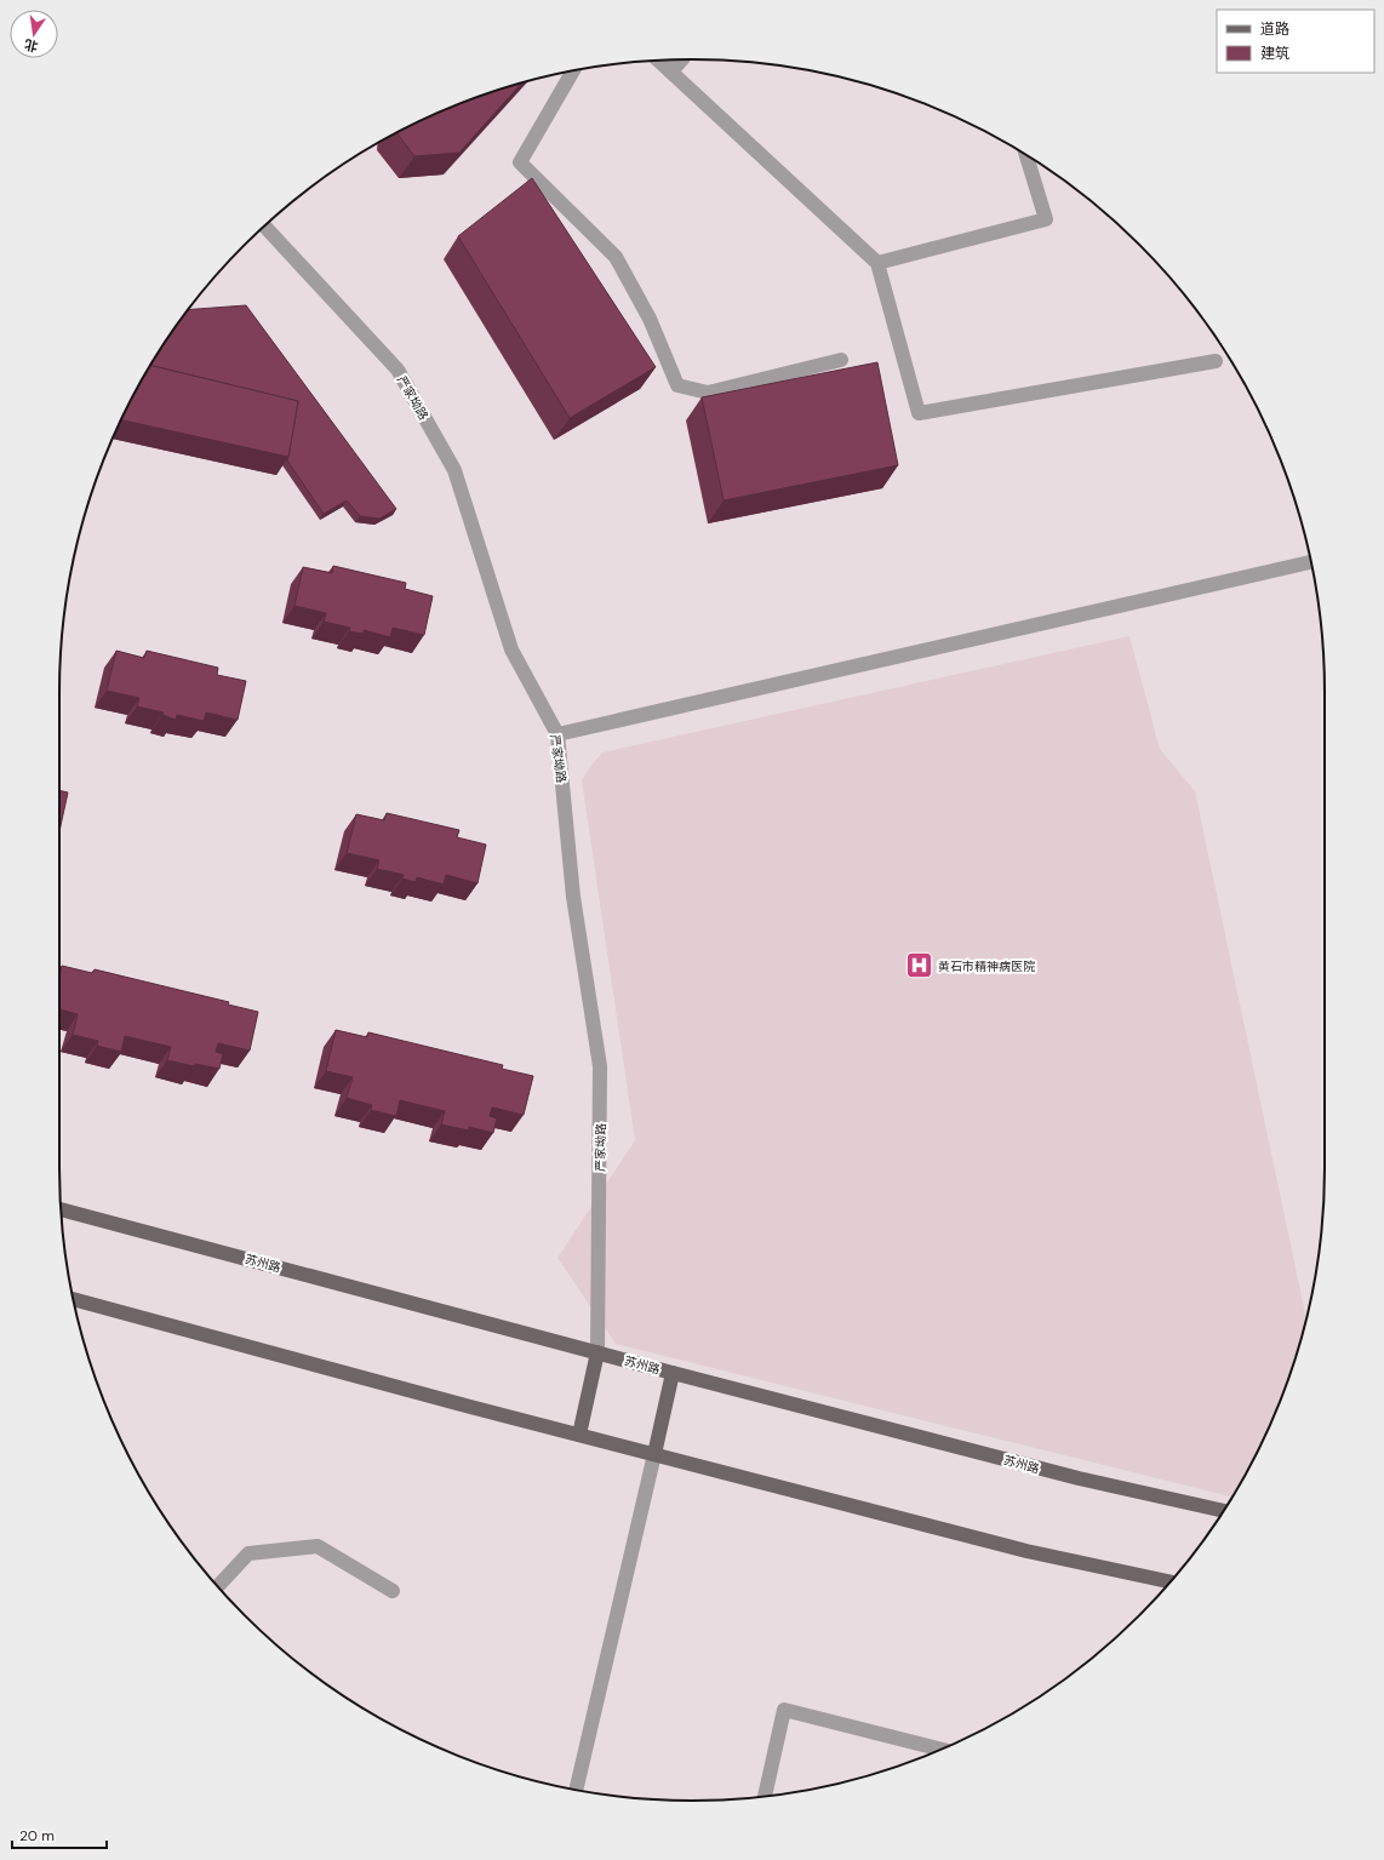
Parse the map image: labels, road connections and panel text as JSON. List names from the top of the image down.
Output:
{
  "streets": {
    "main road": ["苏州路"],
    "street": ["严家坳路"]
  },
  "crossings": [
    ["严家坳路", "苏州路"]
  ],
  "places": {
    "hospital": ["黄石市精神病医院"]
  },
  "legend": ["道路", "建筑"],
  "scale_bar": "20 m",
  "north": "bottom"
}
